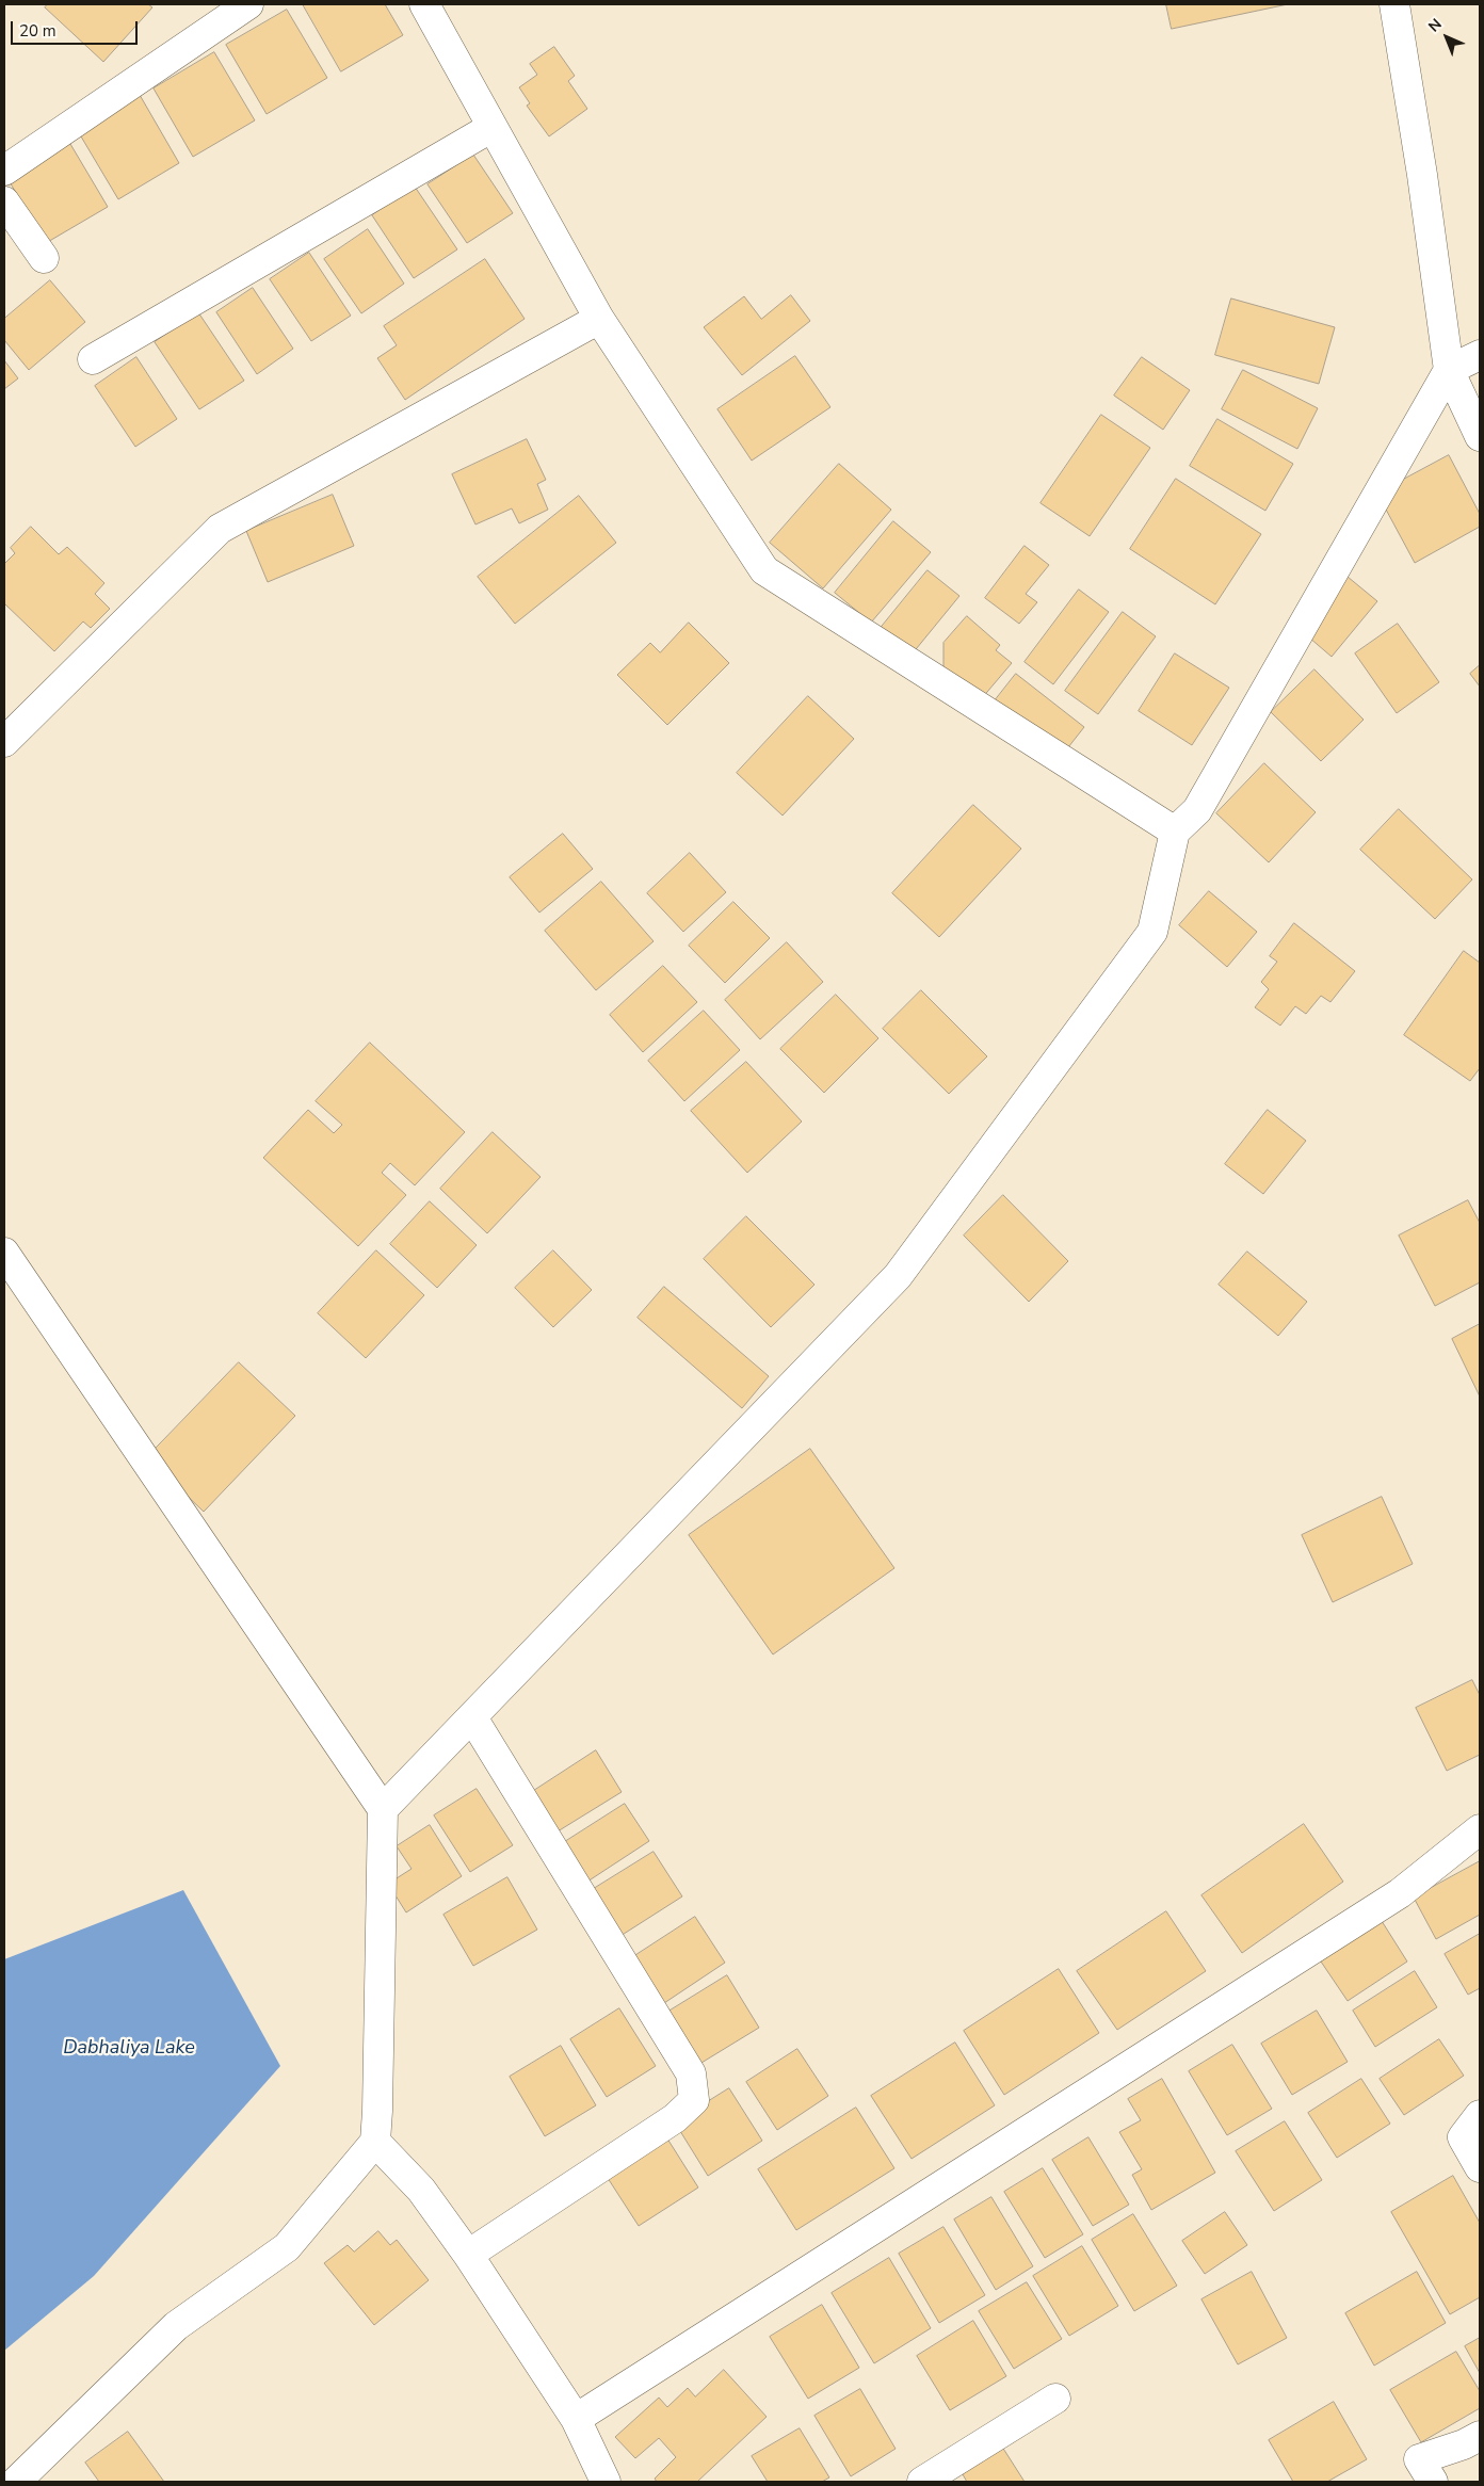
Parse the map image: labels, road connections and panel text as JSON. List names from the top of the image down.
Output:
{
  "water": ["Dabhaliya Lake"],
  "scale_bar": "20 m",
  "north": "top left"
}
